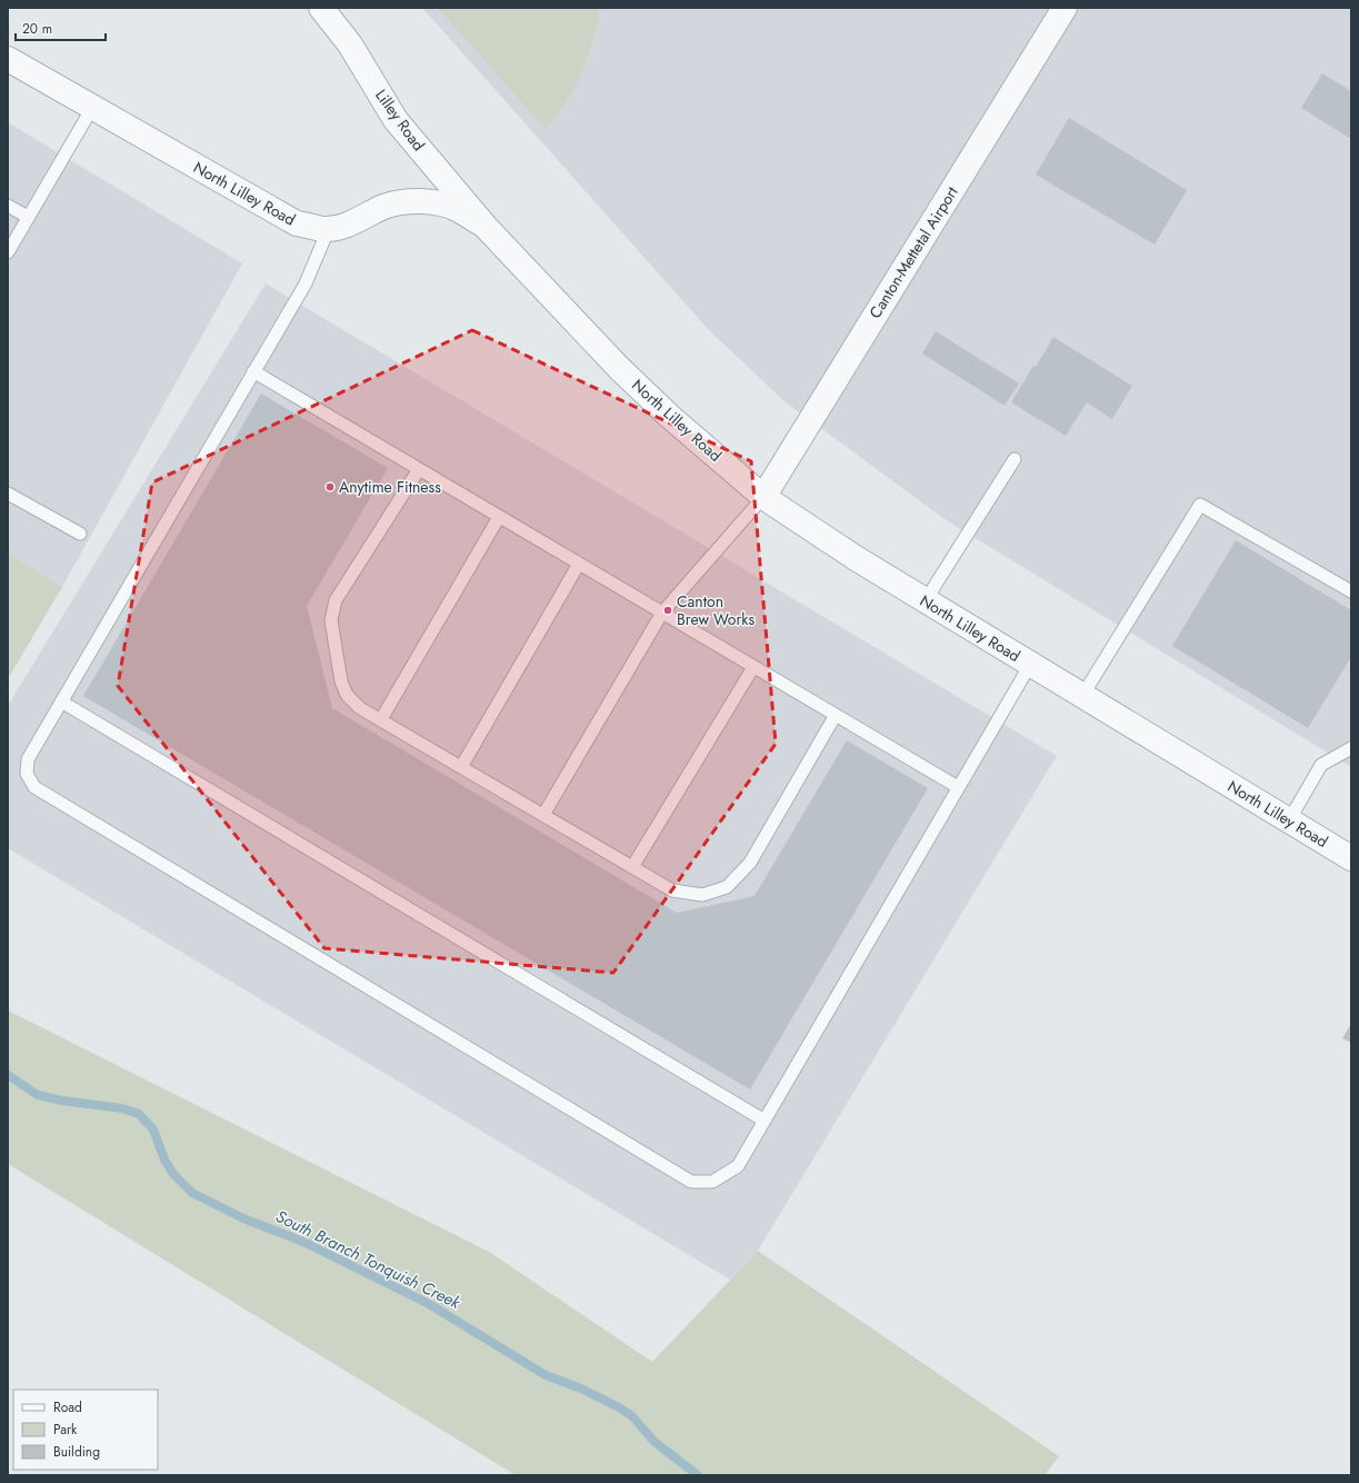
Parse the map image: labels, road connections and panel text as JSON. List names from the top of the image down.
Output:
{
  "streets": {
    "street": ["Lilley Road", "North Lilley Road", "Canton-Mettetal Airport"]
  },
  "crossings": [
    ["Lilley Road", "North Lilley Road"],
    ["North Lilley Road", "Canton-Mettetal Airport"]
  ],
  "water": ["South Branch Tonquish Creek"],
  "places": ["Anytime Fitness", "Canton Brew Works"],
  "legend": ["Road", "Park", "Building"],
  "scale_bar": "20 m"
}
